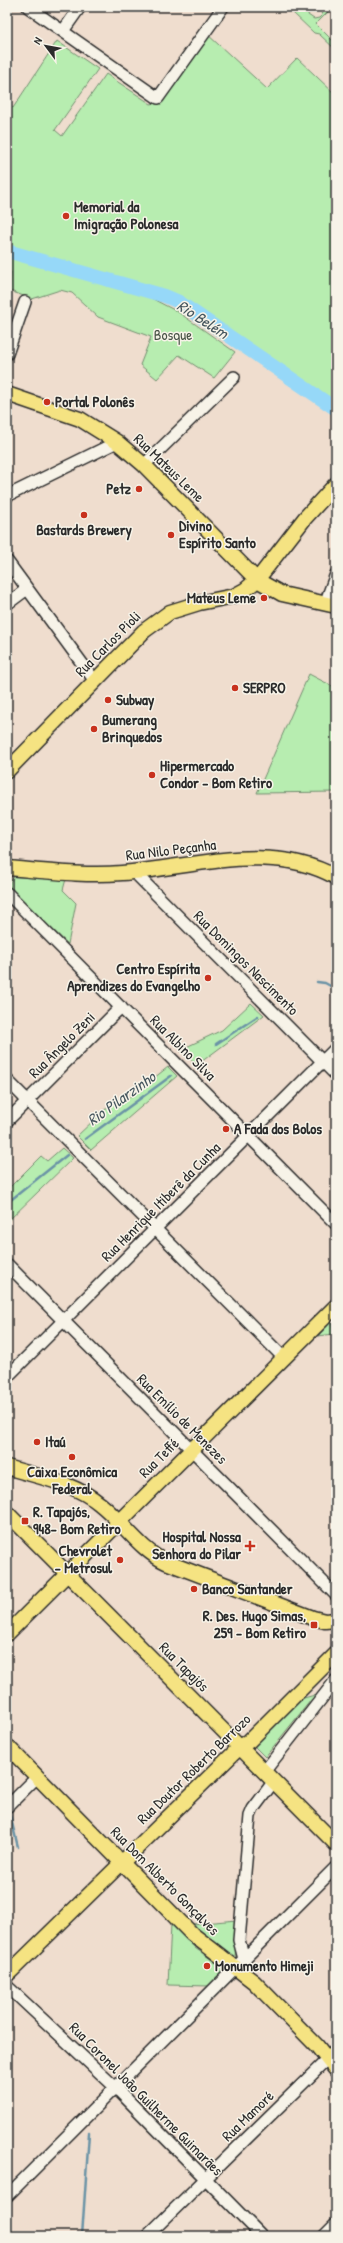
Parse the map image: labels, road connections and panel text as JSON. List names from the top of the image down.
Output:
{
  "streets": {
    "main road": [
      "Rua Mateus Leme",
      "Rua Carlos Pioli",
      "Rua Nilo Peçanha",
      "Rua Teffé",
      "Rua Tapajós",
      "Rua Doutor Roberto Barrozo",
      "Rua Dom Alberto Gonçalves"
    ],
    "street": [
      "Rua Domingos Nascimento",
      "Rua Ângelo Zeni",
      "Rua Albino Silva",
      "Rua Henrique Itiberê da Cunha",
      "Rua Emílio de Menezes",
      "Rua Coronel João Guilherme Guimarães",
      "Rua Mamoré"
    ]
  },
  "crossings": [
    ["Rua Mateus Leme", "Rua Carlos Pioli"],
    ["Rua Nilo Peçanha", "Rua Domingos Nascimento"],
    ["Rua Domingos Nascimento", "Rua Henrique Itiberê da Cunha"],
    ["Rua Ângelo Zeni", "Rua Albino Silva"],
    ["Rua Albino Silva", "Rua Henrique Itiberê da Cunha"],
    ["Rua Henrique Itiberê da Cunha", "Rua Emílio de Menezes"],
    ["Rua Emílio de Menezes", "Rua Teffé"],
    ["Rua Teffé", "Rua Tapajós"],
    ["Rua Tapajós", "Rua Doutor Roberto Barrozo"],
    ["Rua Doutor Roberto Barrozo", "Rua Dom Alberto Gonçalves"],
    ["Rua Dom Alberto Gonçalves", "Rua Mamoré"],
    ["Rua Coronel João Guilherme Guimarães", "Rua Mamoré"]
  ],
  "water": ["Rio Belém", "Rio Pilarzinho"],
  "parks": ["Bosque"],
  "places": {
    "other": [
      "Memorial da Imigração Polonesa",
      "Portal Polonês",
      "Petz",
      "Bastards Brewery",
      "Divino Espírito Santo",
      "Mateus Leme",
      "SERPRO",
      "Subway",
      "Bumerang Brinquedos",
      "Hipermercado Condor - Bom Retiro",
      "Centro Espírita Aprendizes do Evangelho",
      "A Fada dos Bolos",
      "Itaú",
      "Caixa Econômica Federal",
      "Chevrolet - Metrosul",
      "Banco Santander",
      "Monumento Himeji"
    ],
    "transit": ["R. Tapajós, 948- Bom Retiro", "R. Des. Hugo Simas, 259 - Bom Retiro"],
    "health": ["Hospital Nossa Senhora do Pilar"]
  },
  "north": "top left"
}
